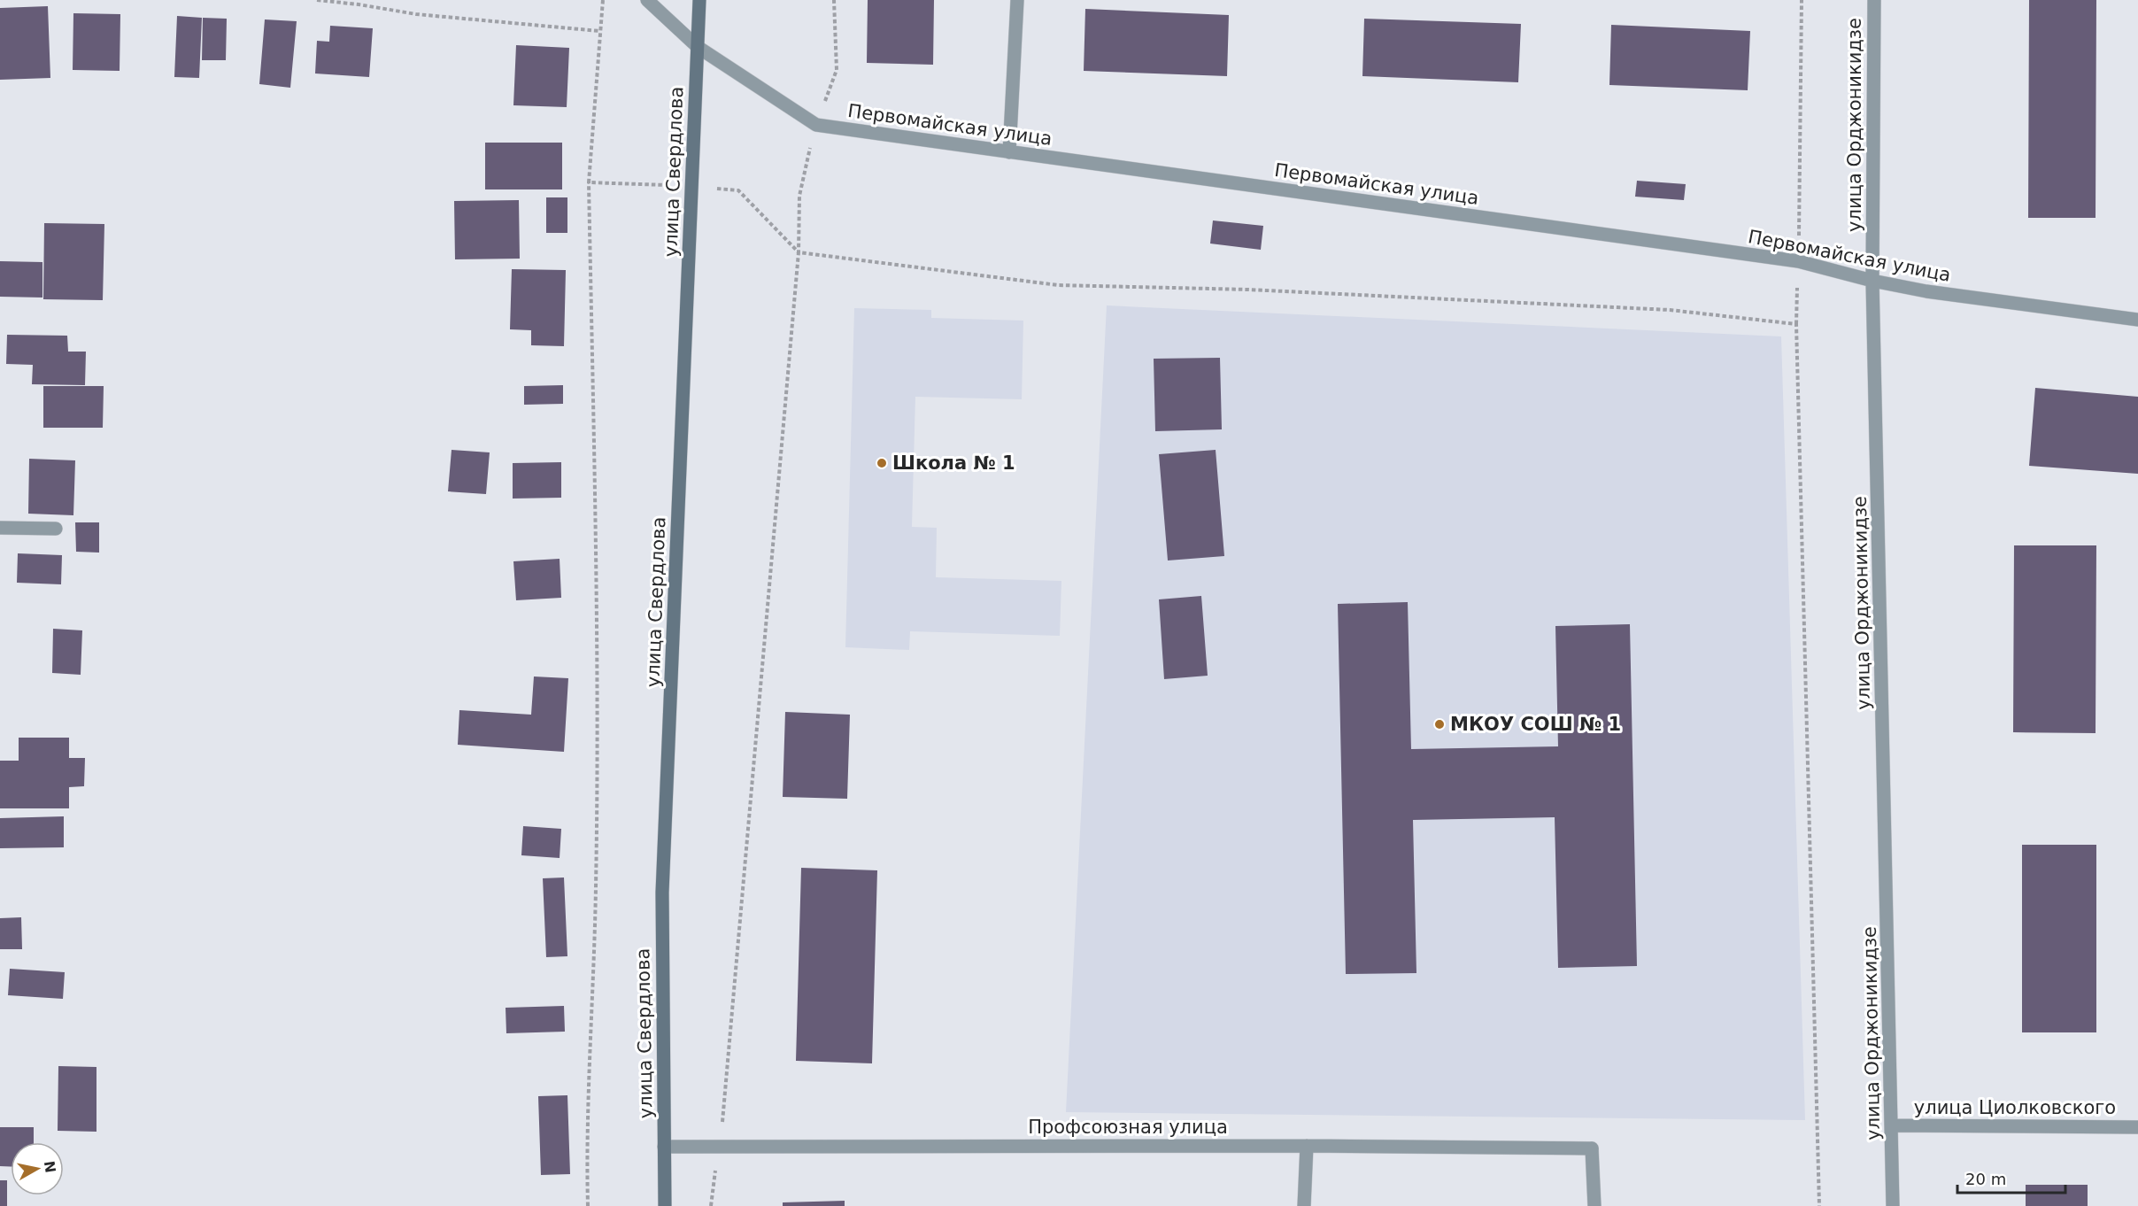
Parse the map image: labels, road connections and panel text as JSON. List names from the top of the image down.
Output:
{
  "streets": {
    "street": [
      "Первомайская улица",
      "улица Орджоникидзе",
      "улица Свердлова",
      "улица Циолковского",
      "Профсоюзная улица"
    ]
  },
  "crossings": [
    ["Первомайская улица", "улица Орджоникидзе"],
    ["Первомайская улица", "улица Свердлова"],
    ["улица Орджоникидзе", "улица Циолковского"],
    ["улица Свердлова", "Профсоюзная улица"]
  ],
  "places": ["Школа № 1", "МКОУ СОШ № 1"],
  "scale_bar": "20 m",
  "north": "right"
}
